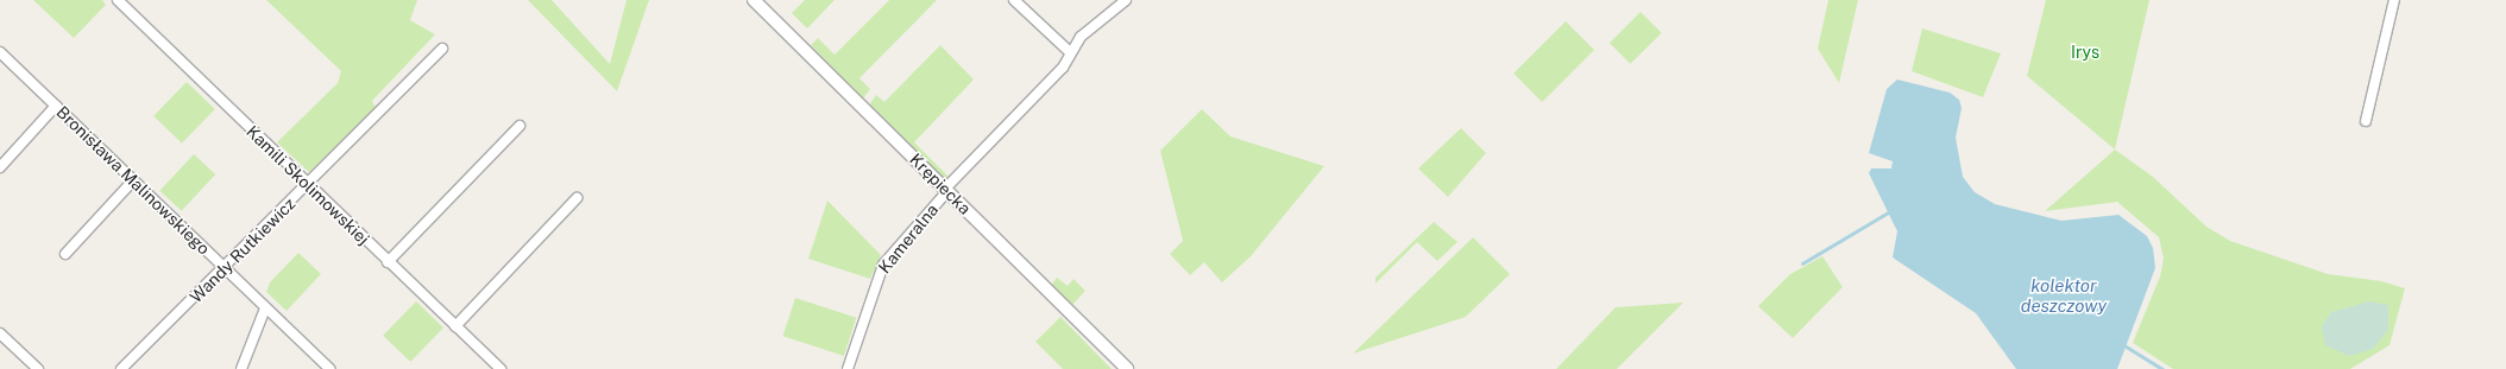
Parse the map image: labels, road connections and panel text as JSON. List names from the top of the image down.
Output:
{
  "streets": {
    "street": [
      "Bronisława Malinowskiego",
      "Krępiecka",
      "Kamili Skolimowskiej",
      "Kameralna",
      "Wandy Rutkiewicz"
    ]
  },
  "crossings": [
    ["Bronisława Malinowskiego", "Wandy Rutkiewicz"],
    ["Krępiecka", "Kameralna"],
    ["Kamili Skolimowskiej", "Wandy Rutkiewicz"]
  ],
  "water": ["kolektor deszczowy"],
  "parks": ["Irys"]
}
